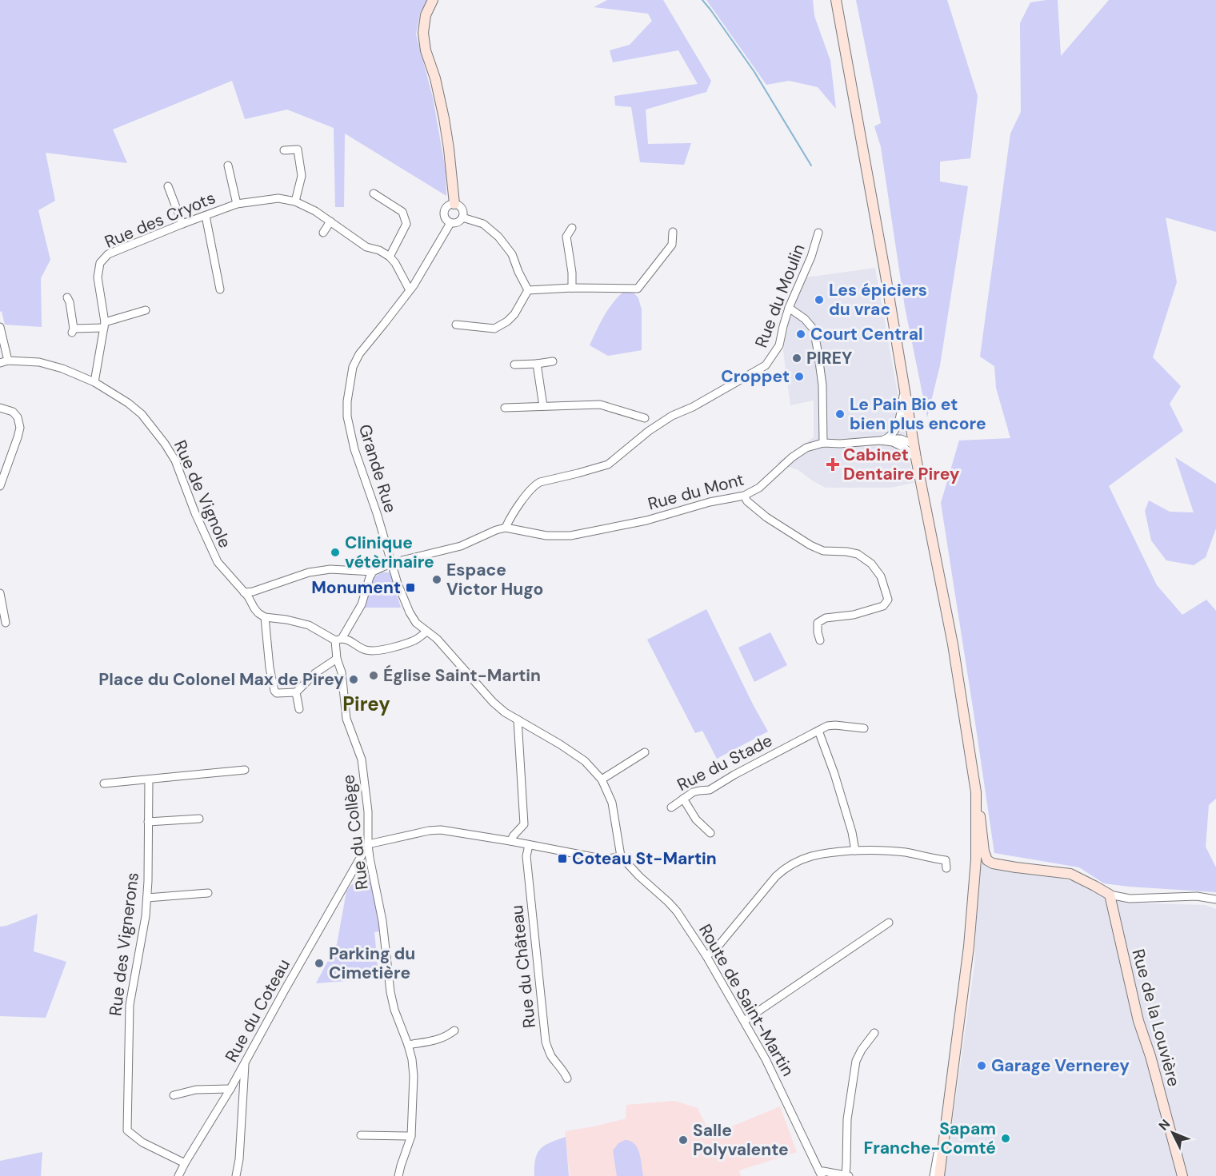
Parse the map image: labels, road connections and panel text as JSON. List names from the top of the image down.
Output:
{
  "streets": {
    "main road": ["Rue de la Louvière"],
    "street": [
      "Rue des Cryots",
      "Rue du Moulin",
      "Grande Rue",
      "Rue du Mont",
      "Rue de Vignole",
      "Rue du Stade",
      "Rue du Collège",
      "Rue des Vignerons",
      "Rue du Château",
      "Route de Saint-Martin",
      "Rue du Coteau"
    ]
  },
  "crossings": [
    ["Rue des Cryots", "Rue de Vignole"],
    ["Rue du Moulin", "Rue du Mont"],
    ["Grande Rue", "Route de Saint-Martin"],
    ["Rue du Collège", "Rue du Coteau"],
    ["Rue des Vignerons", "Rue du Coteau"]
  ],
  "districts": ["Pirey"],
  "places": {
    "other": [
      "Les épiciers du vrac",
      "Court Central",
      "PIREY",
      "Croppet",
      "Le Pain Bio et bien plus encore",
      "Clinique vétèrinaire",
      "Espace Victor Hugo",
      "Église Saint-Martin",
      "Place du Colonel Max de Pirey",
      "Parking du Cimetière",
      "Garage Vernerey",
      "Sapam Franche-Comté",
      "Salle Polyvalente"
    ],
    "health": ["Cabinet Dentaire Pirey"],
    "transit": ["Monument", "Coteau St-Martin"]
  },
  "north": "top left"
}
